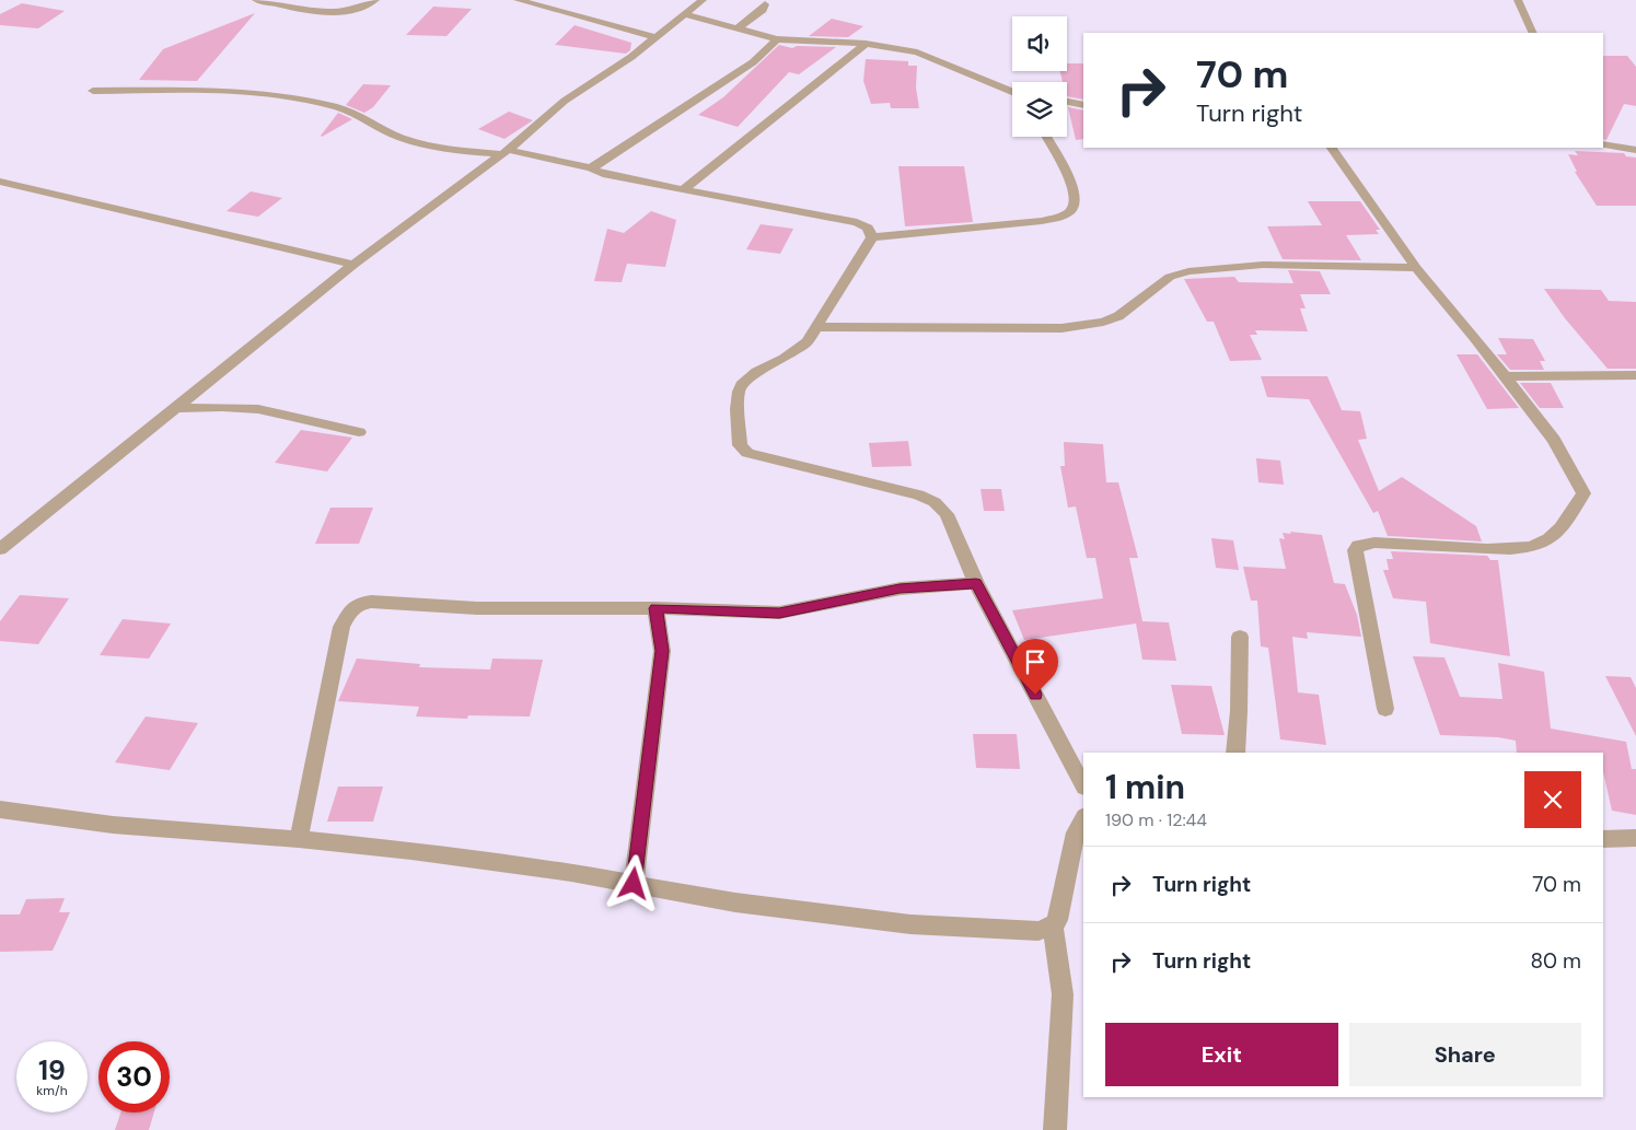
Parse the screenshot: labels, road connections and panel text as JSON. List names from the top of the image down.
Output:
{
  "page": {
    "turn": ["70 m", "Turn right"],
    "heading": ["1 min", "190 m · 12:44"],
    "list": [
      {
        "name": "Turn right",
        "value": "70 m"
      },
      {
        "name": "Turn right",
        "value": "80 m"
      }
    ],
    "buttons": ["Exit", "Share"],
    "speed": "19 km/h",
    "limit": "30"
  }
}
